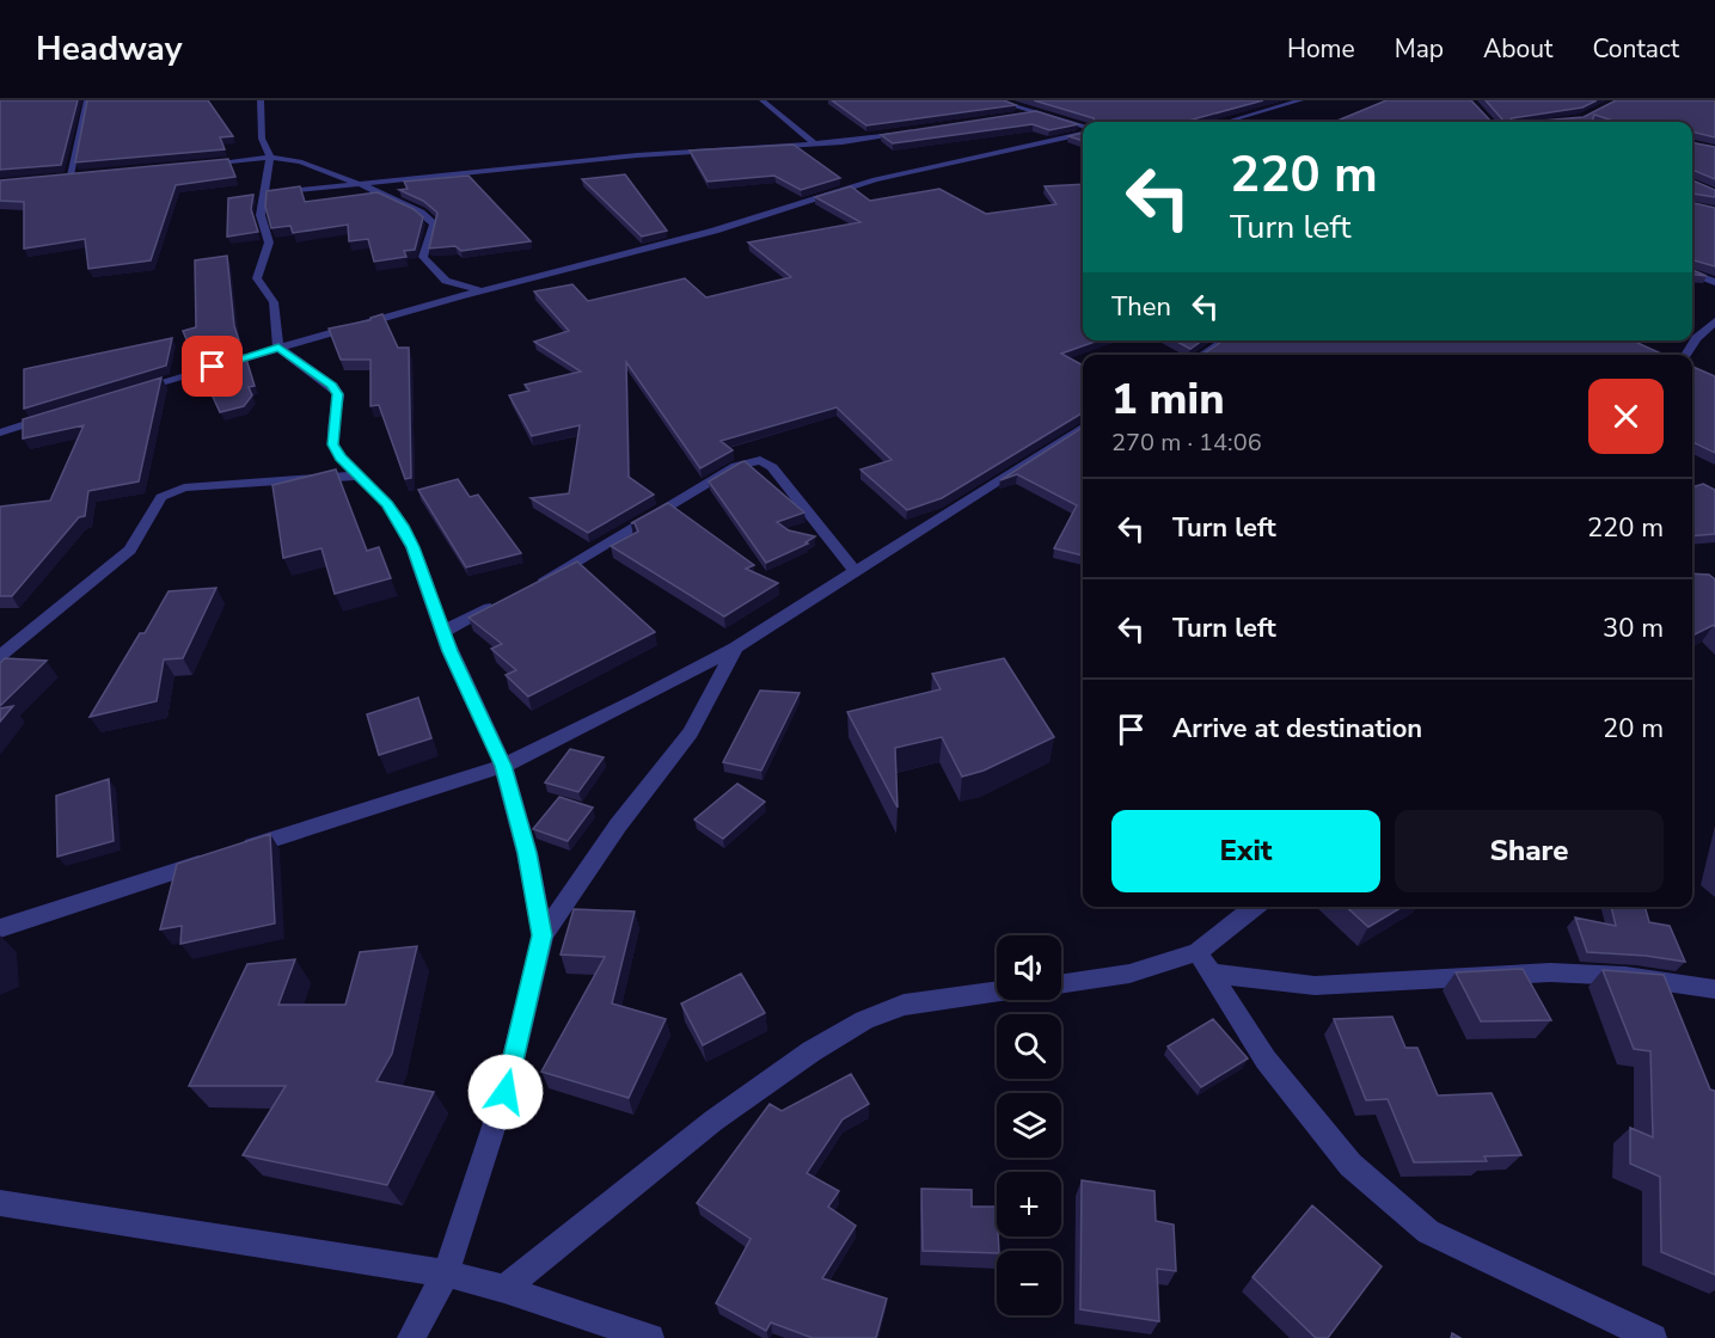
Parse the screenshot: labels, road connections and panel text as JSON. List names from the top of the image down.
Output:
{
  "page": {
    "header": "Headway",
    "nav": [
      "Home",
      "Map",
      "About",
      "Contact"
    ],
    "turn": ["220 m", "Turn left"],
    "then": "Then",
    "heading": ["1 min", "270 m · 14:06"],
    "list": [
      {
        "name": "Turn left",
        "value": "220 m"
      },
      {
        "name": "Turn left",
        "value": "30 m"
      },
      {
        "name": "Arrive at destination",
        "value": "20 m"
      }
    ],
    "buttons": ["Exit", "Share"],
    "map_buttons": ["+", "−"]
  }
}
